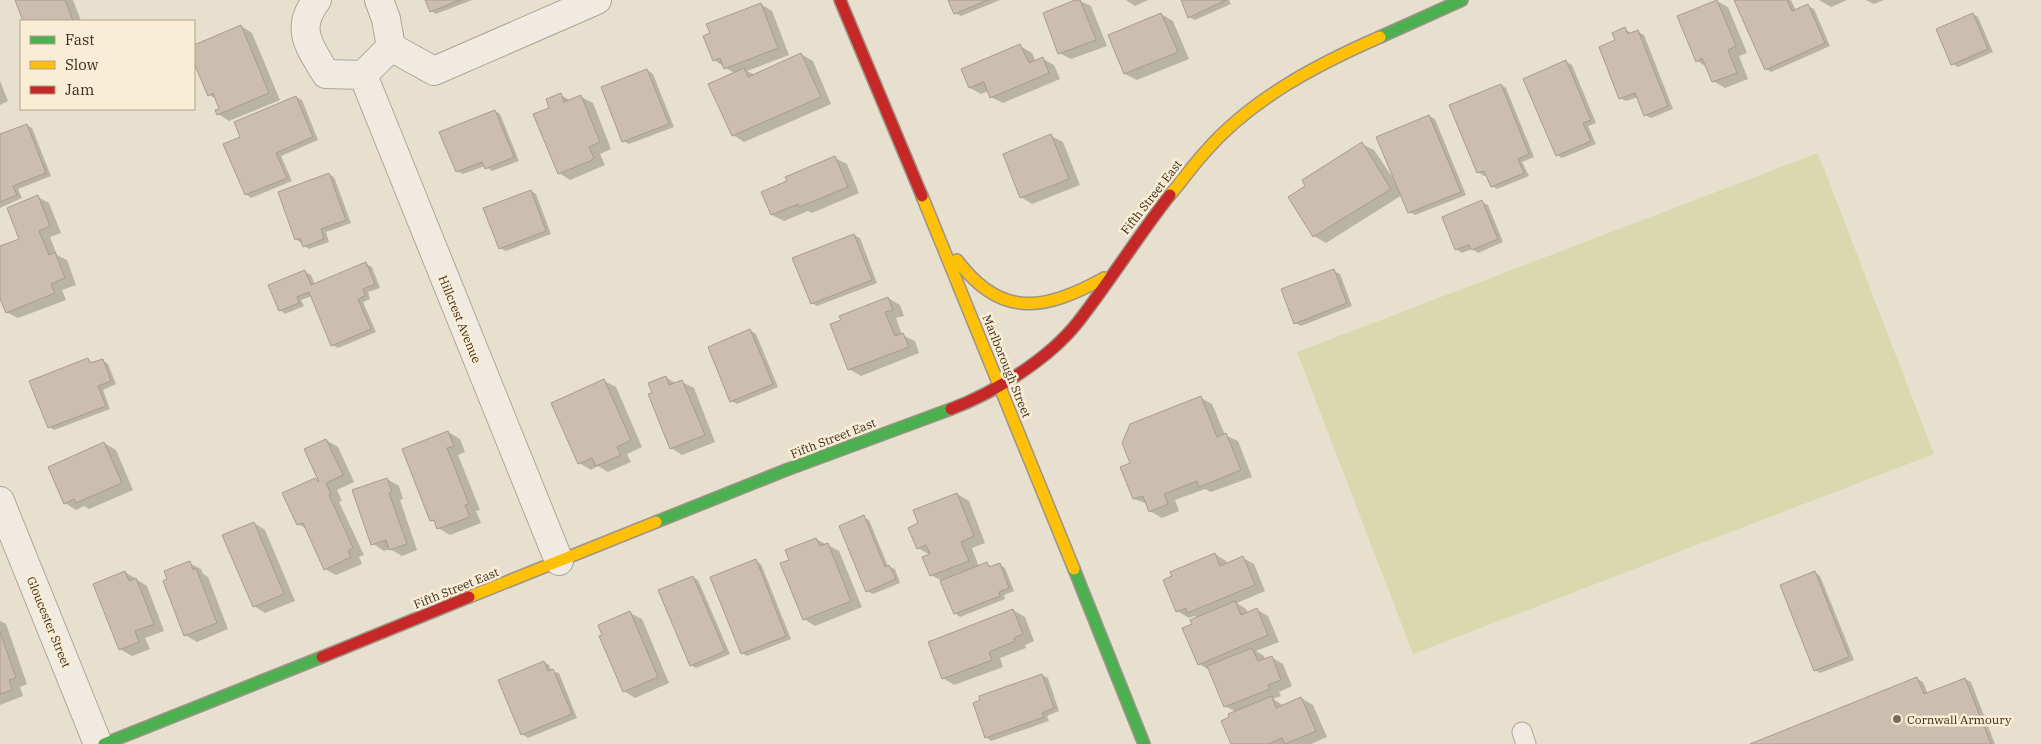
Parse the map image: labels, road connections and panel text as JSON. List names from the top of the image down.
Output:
{
  "streets": {
    "street": [
      "Fifth Street East",
      "Hillcrest Avenue",
      "Marlborough Street",
      "Gloucester Street"
    ]
  },
  "crossings": [
    ["Fifth Street East", "Hillcrest Avenue"],
    ["Fifth Street East", "Marlborough Street"]
  ],
  "places": ["Cornwall Armoury"],
  "legend": ["Fast", "Slow", "Jam"]
}
